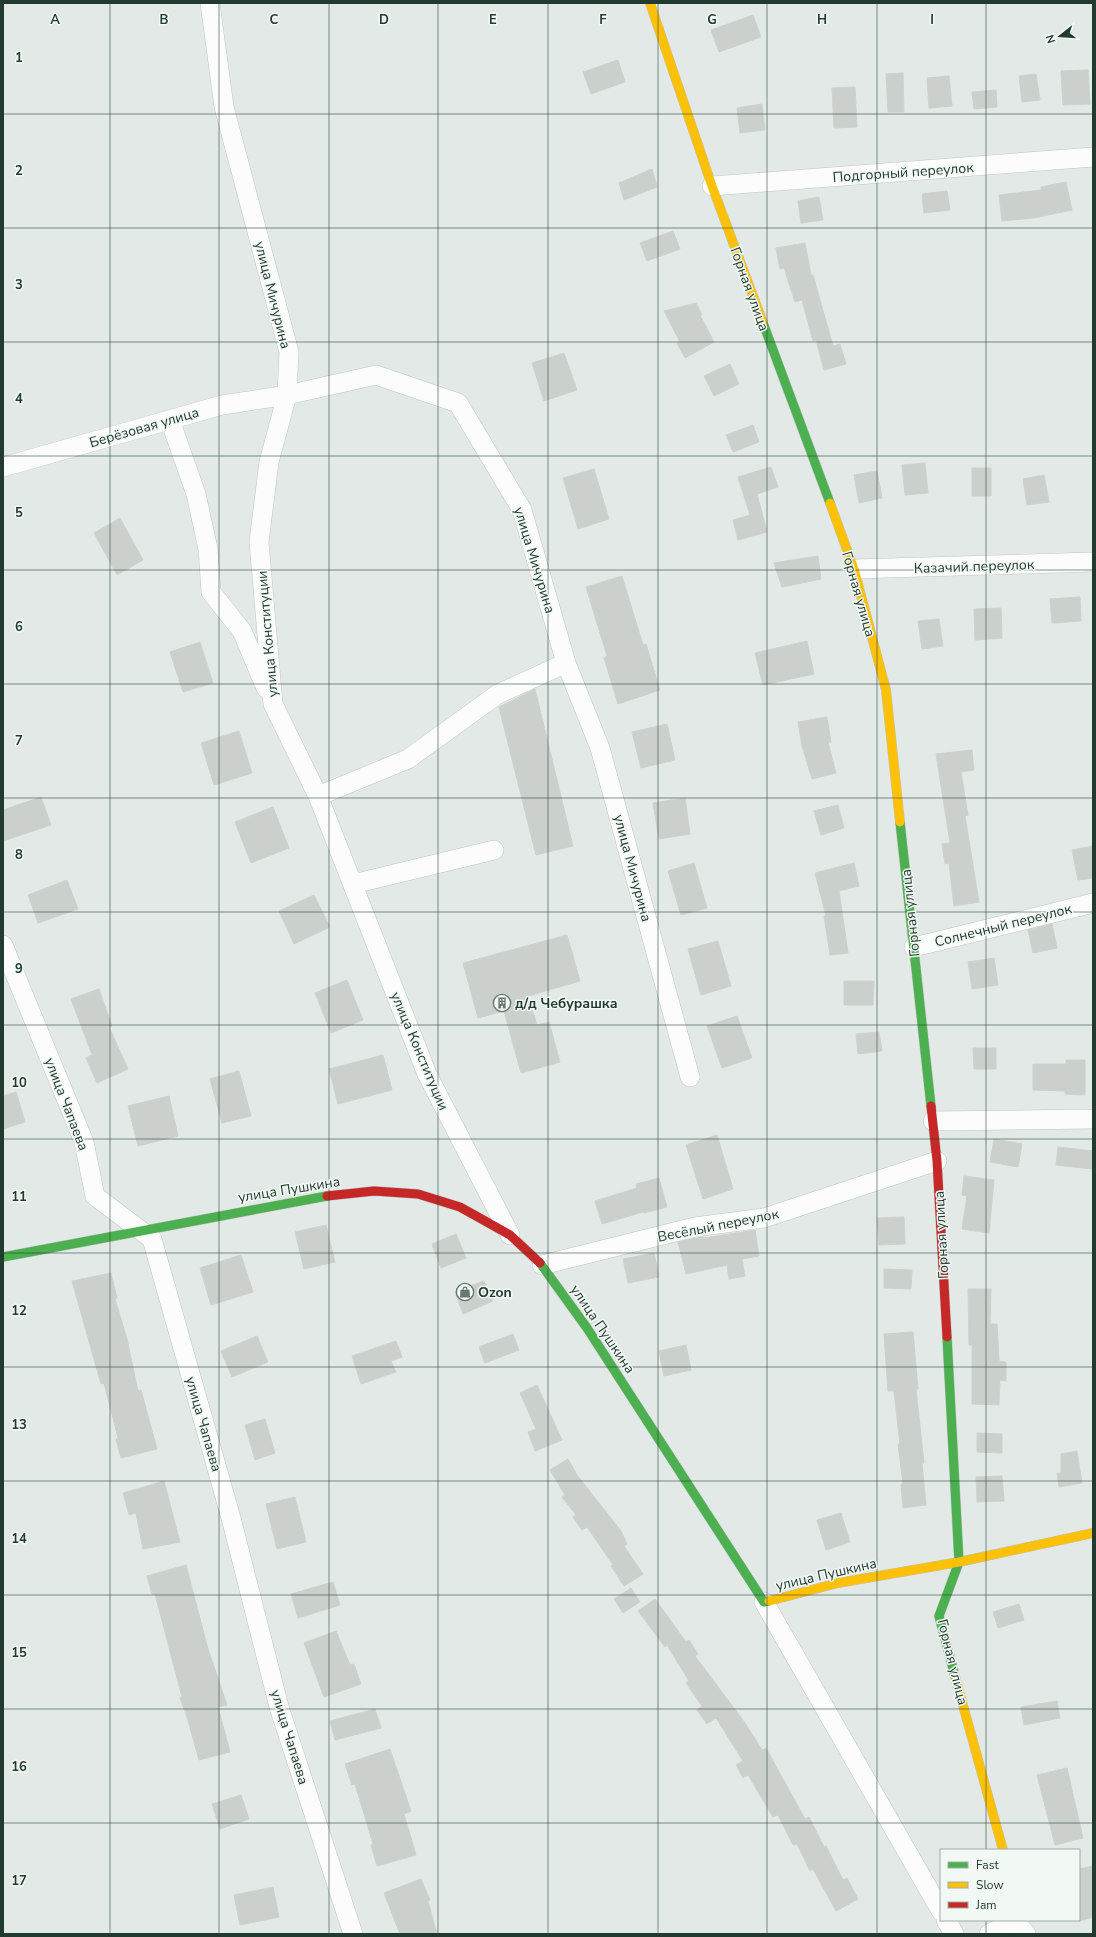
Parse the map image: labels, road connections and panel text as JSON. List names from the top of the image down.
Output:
{
  "streets": {
    "street": [
      "Подгорный переулок",
      "Горная улица",
      "улица Мичурина",
      "Берёзовая улица",
      "Казачий переулок",
      "улица Конституции",
      "Солнечный переулок",
      "улица Чапаева",
      "улица Пушкина",
      "Весёлый переулок"
    ]
  },
  "crossings": [
    ["Подгорный переулок", "Горная улица"],
    ["Горная улица", "Казачий переулок"],
    ["Горная улица", "Солнечный переулок"],
    ["Горная улица", "улица Пушкина"],
    ["Горная улица", "Весёлый переулок"],
    ["улица Мичурина", "Берёзовая улица"],
    ["улица Мичурина", "улица Конституции"],
    ["Берёзовая улица", "улица Конституции"],
    ["улица Конституции", "улица Пушкина"],
    ["улица Чапаева", "улица Пушкина"],
    ["улица Пушкина", "Весёлый переулок"]
  ],
  "places": {
    "building": ["д/д Чебурашка"],
    "shop": ["Ozon"]
  },
  "legend": ["Fast", "Slow", "Jam"],
  "north": "left",
  "grid": {
    "columns": [
      "A",
      "B",
      "C",
      "D",
      "E",
      "F",
      "G",
      "H",
      "I"
    ],
    "rows": [
      "1",
      "2",
      "3",
      "4",
      "5",
      "6",
      "7",
      "8",
      "9",
      "10",
      "11",
      "12",
      "13",
      "14",
      "15",
      "16",
      "17"
    ]
  }
}
